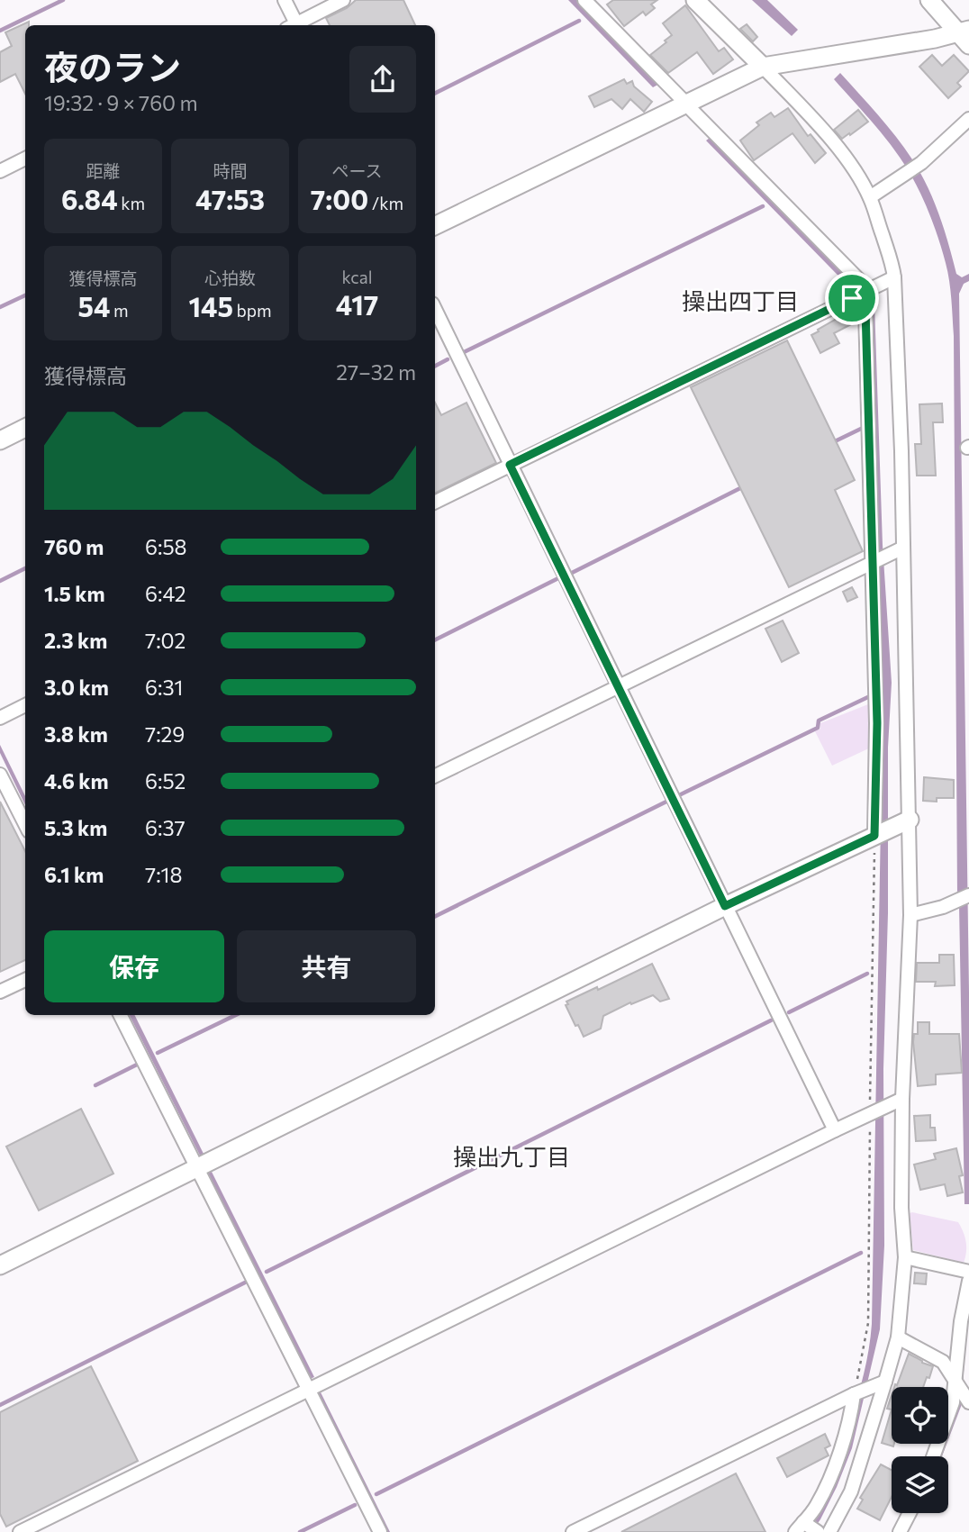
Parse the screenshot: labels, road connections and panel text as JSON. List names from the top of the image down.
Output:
{
  "districts": ["操出四丁目", "操出九丁目"],
  "page": {
    "heading": ["夜のラン", "19:32 · 9 × 760 m"],
    "stats": [
      ["距離", "6.84 km"],
      ["時間", "47:53"],
      ["ペース", "7:00 /km"],
      ["獲得標高", "54 m"],
      ["心拍数", "145 bpm"],
      ["kcal", "417"]
    ],
    "chart": ["獲得標高", "27–32 m"],
    "list": [
      {
        "name": "760 m",
        "note": "6:58"
      },
      {
        "name": "1.5 km",
        "note": "6:42"
      },
      {
        "name": "2.3 km",
        "note": "7:02"
      },
      {
        "name": "3.0 km",
        "note": "6:31"
      },
      {
        "name": "3.8 km",
        "note": "7:29"
      },
      {
        "name": "4.6 km",
        "note": "6:52"
      },
      {
        "name": "5.3 km",
        "note": "6:37"
      },
      {
        "name": "6.1 km",
        "note": "7:18"
      }
    ],
    "buttons": ["保存", "共有"]
  }
}
